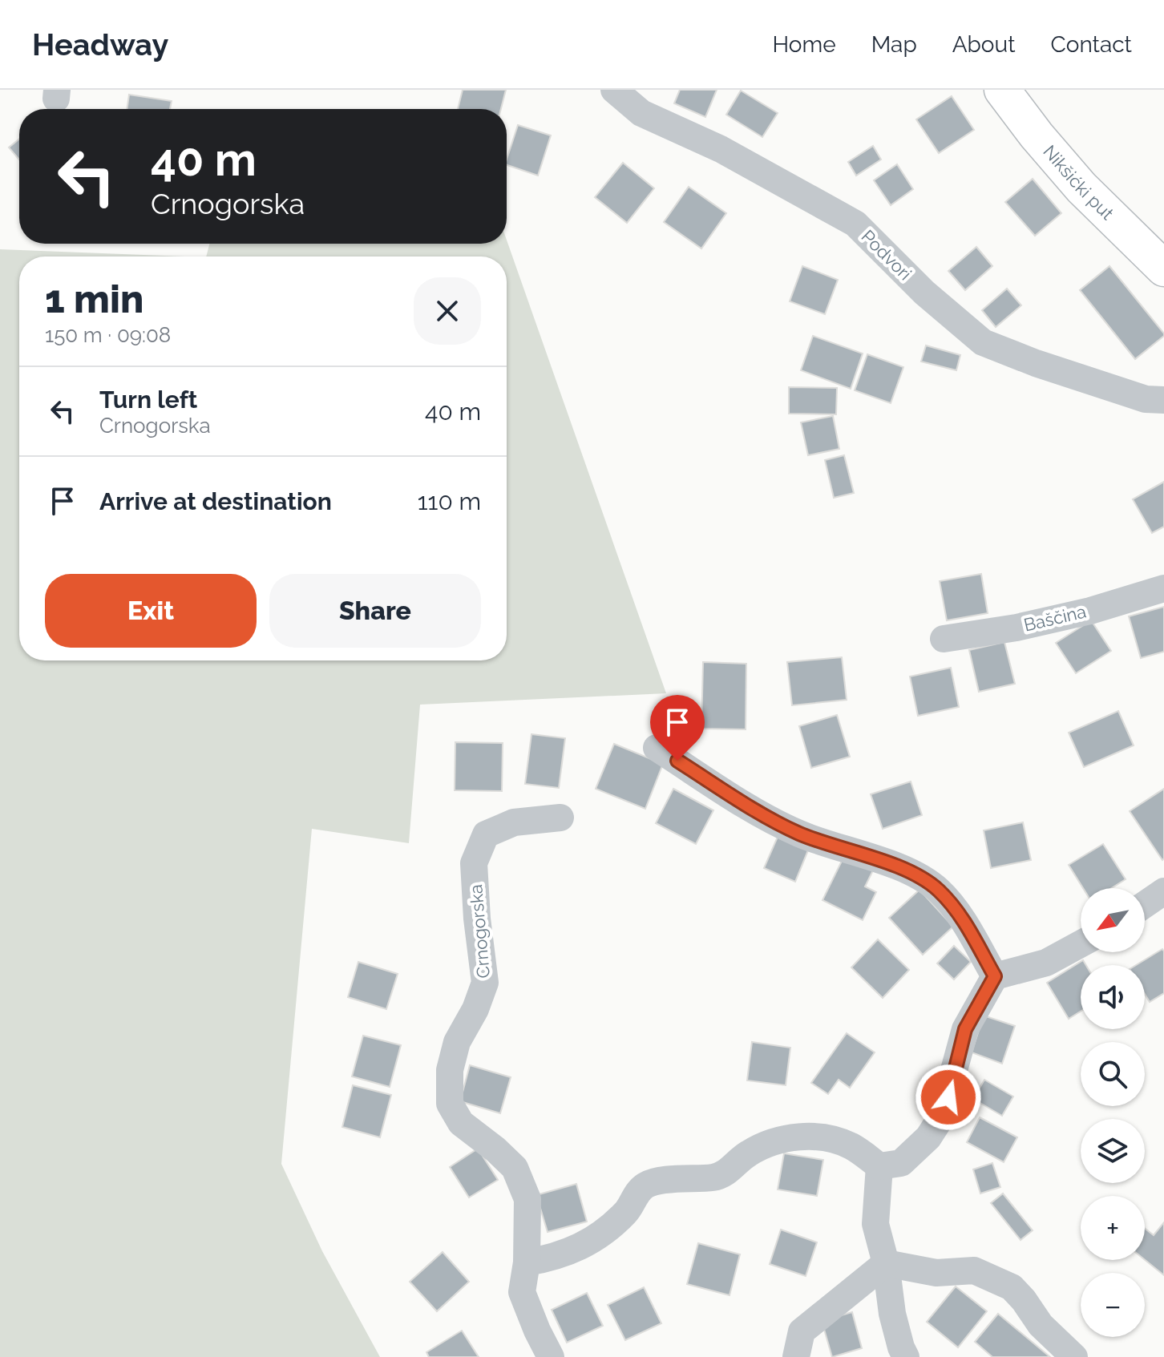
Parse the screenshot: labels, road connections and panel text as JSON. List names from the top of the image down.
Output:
{
  "streets": {
    "main road": ["Nikšićki put"],
    "street": ["Podvori", "Baščina", "Crnogorska"]
  },
  "north": "bottom left",
  "page": {
    "header": "Headway",
    "nav": [
      "Home",
      "Map",
      "About",
      "Contact"
    ],
    "turn": ["40 m", "Crnogorska"],
    "heading": ["1 min", "150 m · 09:08"],
    "list": [
      {
        "name": "Turn left",
        "note": "Crnogorska",
        "value": "40 m"
      },
      {
        "name": "Arrive at destination",
        "value": "110 m"
      }
    ],
    "buttons": ["Exit", "Share"],
    "map_buttons": ["+", "−"]
  }
}
